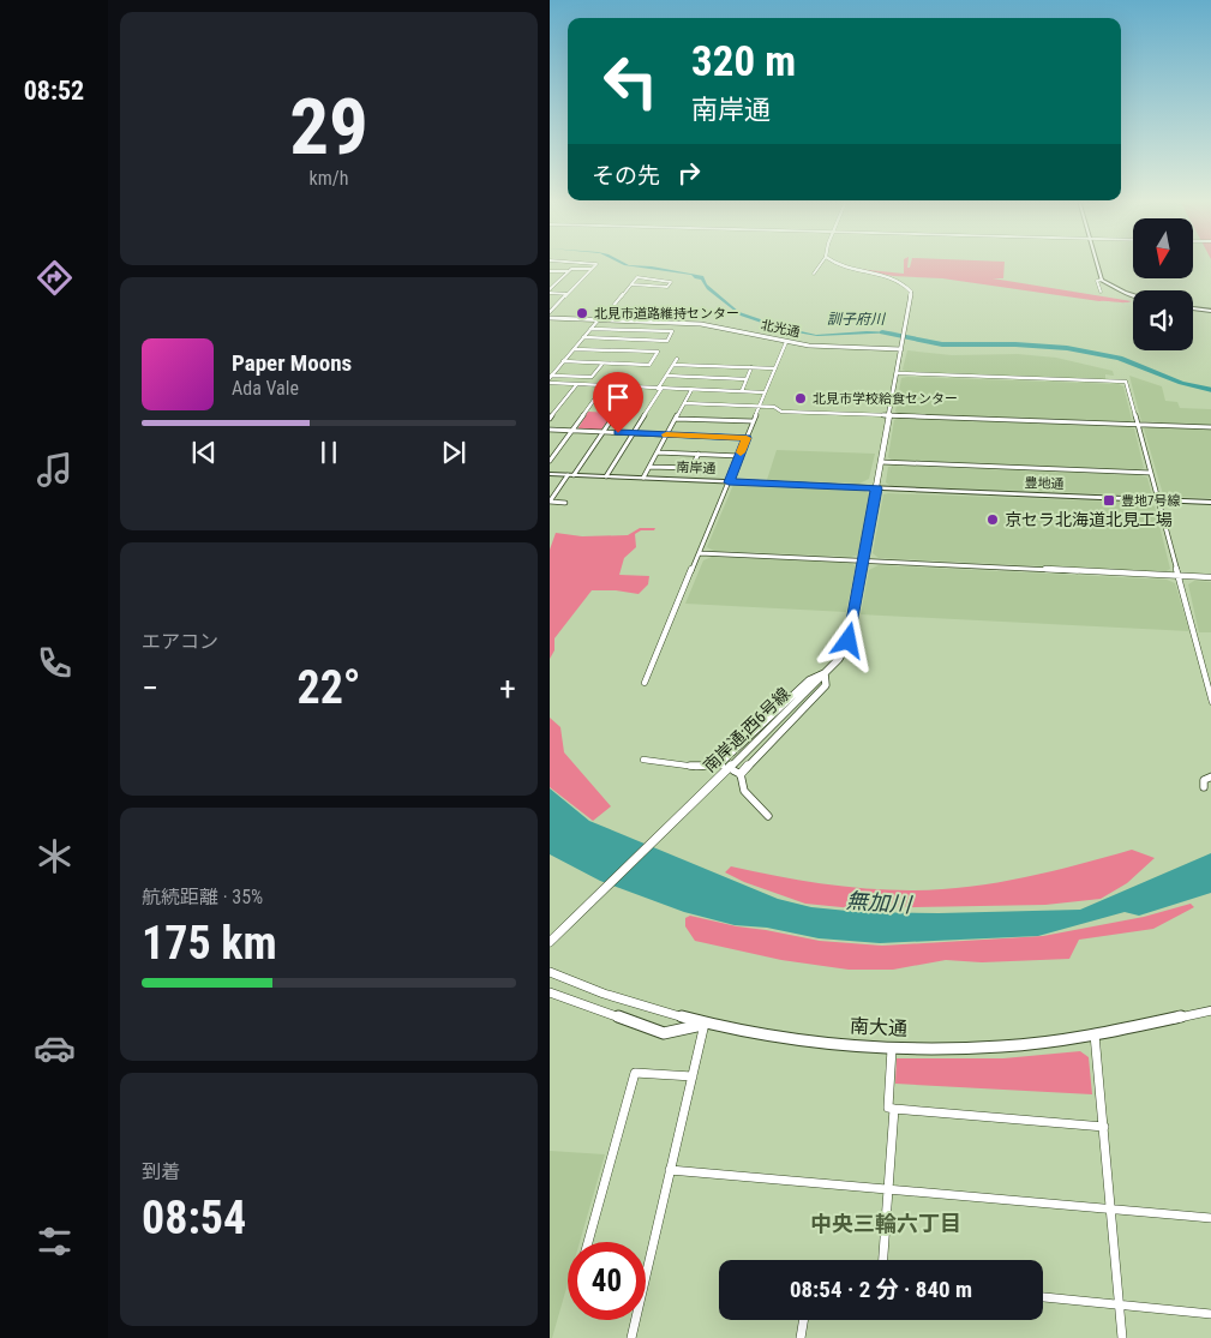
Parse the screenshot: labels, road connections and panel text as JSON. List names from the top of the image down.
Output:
{
  "streets": {
    "main road": ["南岸通", "豊地通"],
    "street": ["北光通", "南岸通;西6号線", "南大通"]
  },
  "crossings": [
    ["南岸通", "豊地通"],
    ["南岸通", "南岸通;西6号線"],
    ["豊地通", "南岸通;西6号線"]
  ],
  "districts": ["中央三輪六丁目"],
  "water": ["訓子府川", "無加川"],
  "places": {
    "other": ["北見市道路維持センター", "北見市学校給食センター", "京セラ北海道北見工場"],
    "transit": ["豊地7号線"]
  },
  "north": "bottom",
  "page": {
    "tabs": "08:52",
    "tile": [
      ["29", "km/h"],
      "エアコン",
      ["航続距離 · 35%", "175 km"],
      ["到着", "08:54"]
    ],
    "turn": ["320 m", "南岸通"],
    "then": "その先",
    "song": ["Paper Moons", "Ada Vale"],
    "heat": ["−", "22°", "+"],
    "limit": "40",
    "trip": "08:54 · 2 分 · 840 m"
  }
}
